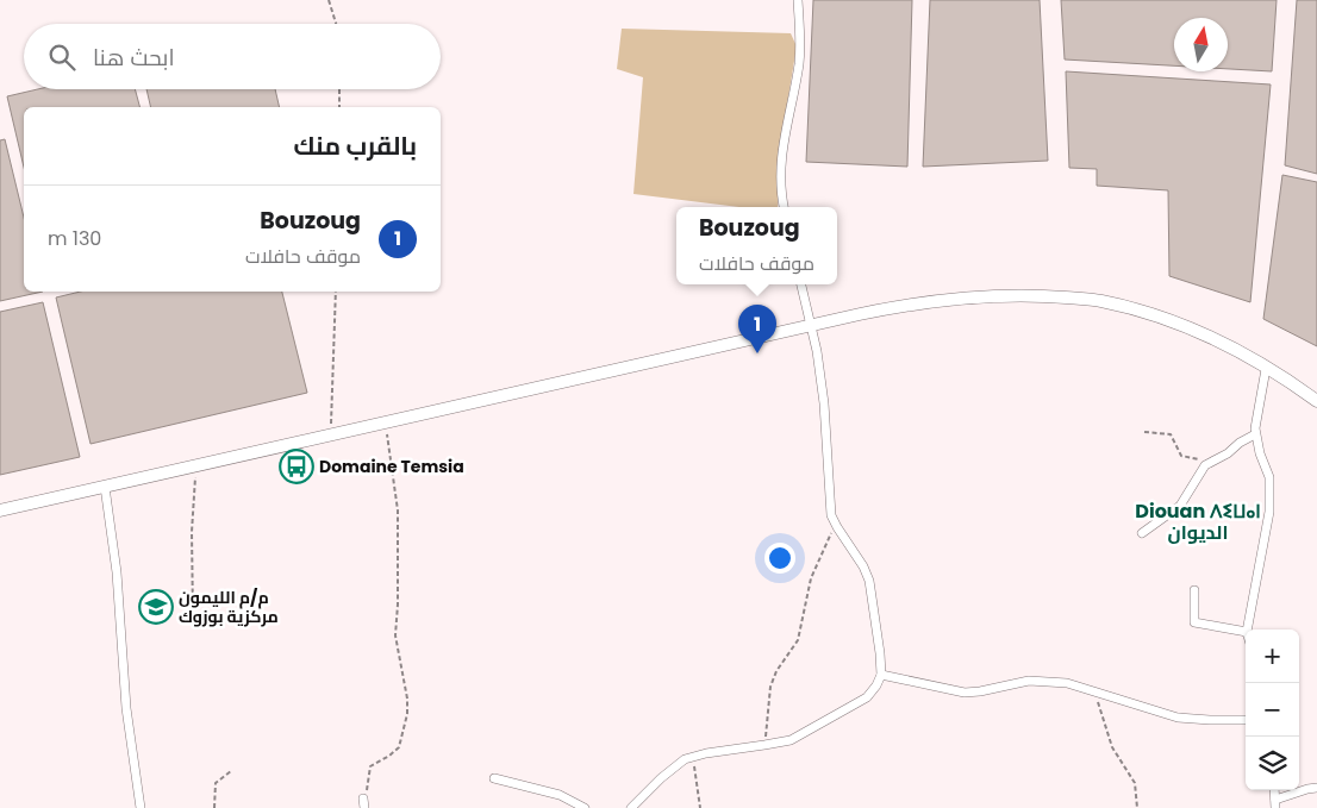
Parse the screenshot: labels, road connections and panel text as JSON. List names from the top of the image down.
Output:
{
  "districts": ["Diouan ⴷⵉⵡⴰⵏ الديوان"],
  "places": {
    "bus stop": ["Domaine Temsia"],
    "school or university": ["م/م الليمون مركزية بوزوك"]
  },
  "north": "top",
  "page": {
    "search": "ابحث هنا",
    "heading": "بالقرب منك",
    "list": [
      {
        "mark": "1",
        "name": "Bouzoug",
        "note": "موقف حافلات",
        "value": "130 m"
      }
    ],
    "popup": ["Bouzoug", "موقف حافلات"],
    "pins": "1",
    "map_buttons": ["+", "−"]
  }
}
